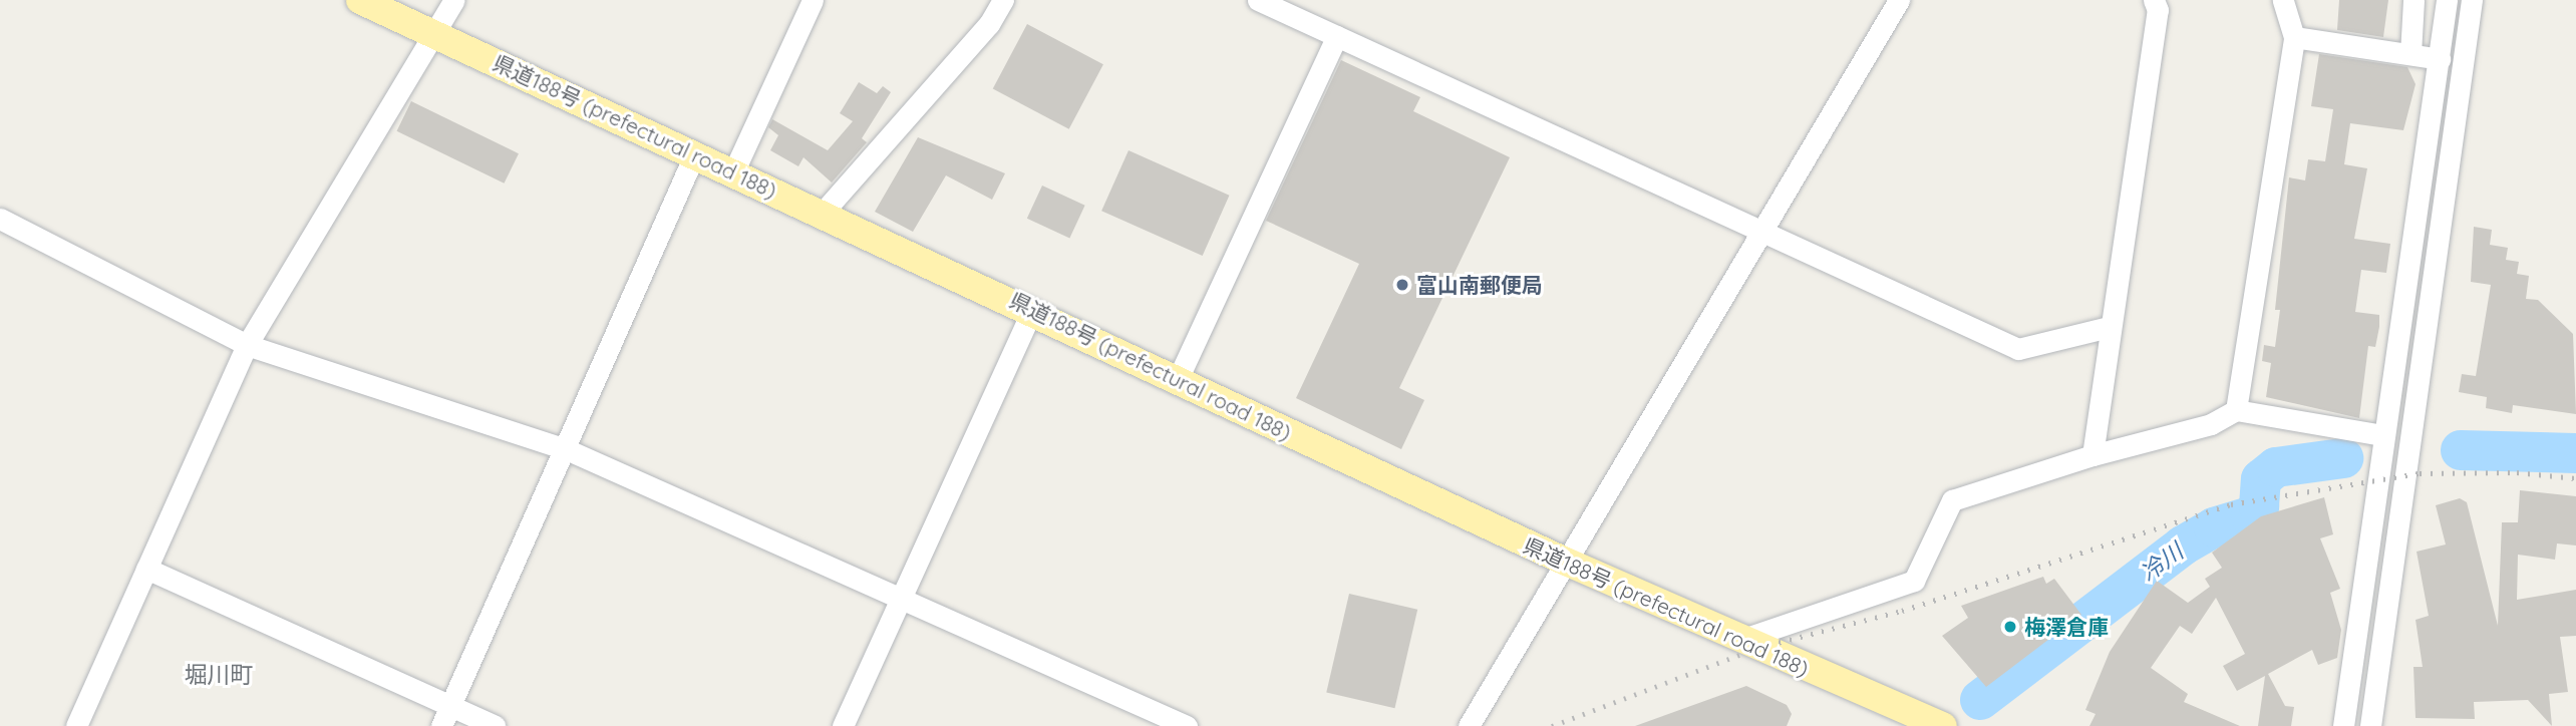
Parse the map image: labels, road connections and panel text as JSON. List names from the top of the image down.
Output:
{
  "streets": {
    "main road": ["県道188号 (prefectural road 188)"]
  },
  "districts": ["堀川町"],
  "water": ["冷川"],
  "places": ["富山南郵便局", "梅澤倉庫"]
}
